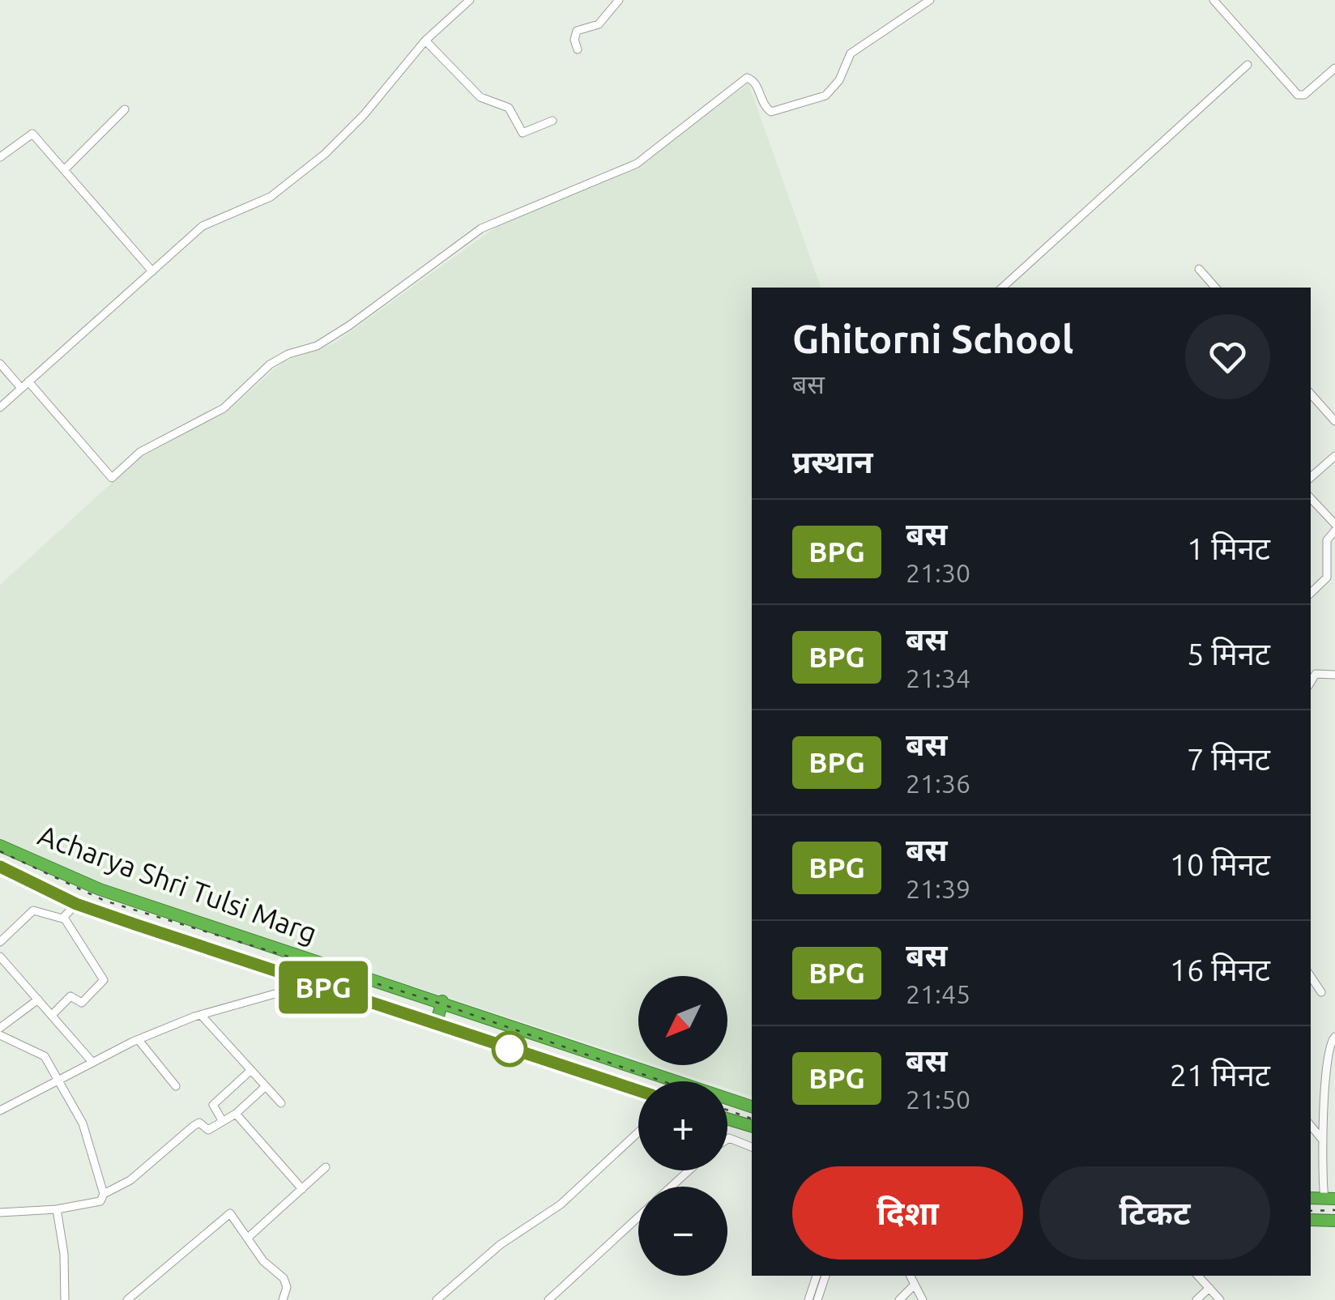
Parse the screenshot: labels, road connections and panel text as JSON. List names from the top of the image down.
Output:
{
  "streets": {
    "highway": ["Acharya Shri Tulsi Marg"]
  },
  "lines": ["bus line BPG"],
  "north": "bottom left",
  "page": {
    "on_map": "BPG",
    "heading": [
      ["Ghitorni School", "बस"],
      "प्रस्थान"
    ],
    "list": [
      {
        "mark": "BPG",
        "name": "बस",
        "note": "21:30",
        "value": "1 मिनट"
      },
      {
        "mark": "BPG",
        "name": "बस",
        "note": "21:34",
        "value": "5 मिनट"
      },
      {
        "mark": "BPG",
        "name": "बस",
        "note": "21:36",
        "value": "7 मिनट"
      },
      {
        "mark": "BPG",
        "name": "बस",
        "note": "21:39",
        "value": "10 मिनट"
      },
      {
        "mark": "BPG",
        "name": "बस",
        "note": "21:45",
        "value": "16 मिनट"
      },
      {
        "mark": "BPG",
        "name": "बस",
        "note": "21:50",
        "value": "21 मिनट"
      }
    ],
    "map_buttons": ["+", "−"],
    "buttons": ["दिशा", "टिकट"]
  }
}
